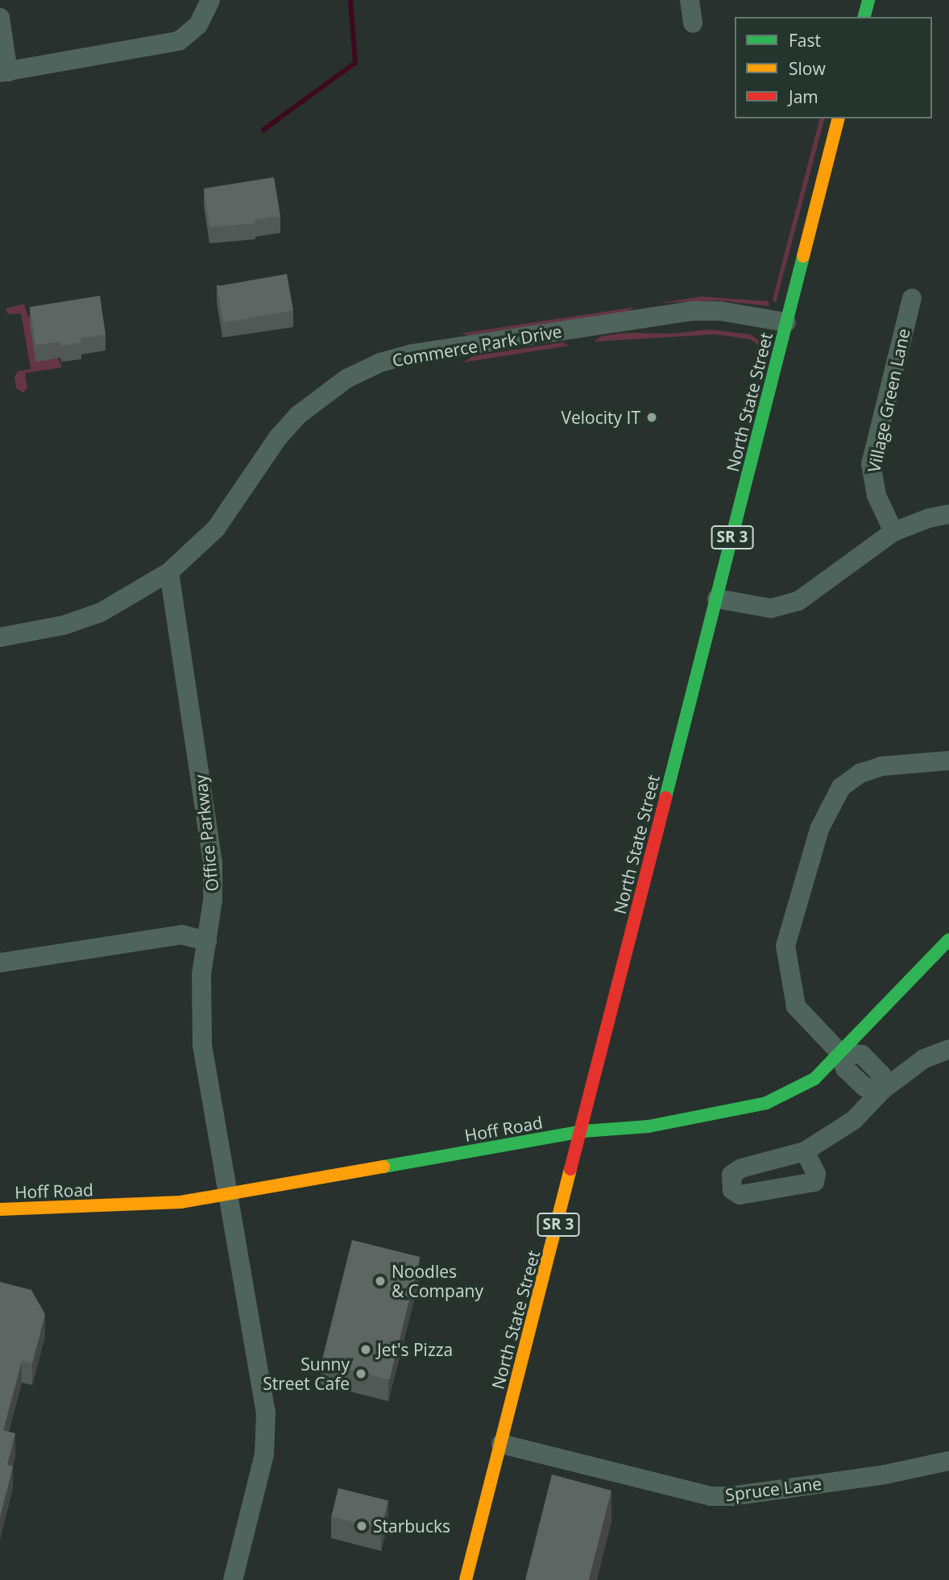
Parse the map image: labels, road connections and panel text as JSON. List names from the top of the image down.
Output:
{
  "streets": {
    "main road": ["North State Street", "SR 3", "Hoff Road"],
    "street": [
      "Commerce Park Drive",
      "Village Green Lane",
      "Office Parkway",
      "Spruce Lane"
    ]
  },
  "crossings": [
    ["Commerce Park Drive", "North State Street"],
    ["Commerce Park Drive", "Office Parkway"],
    ["North State Street", "Hoff Road"],
    ["North State Street", "Spruce Lane"],
    ["Office Parkway", "Hoff Road"]
  ],
  "places": [
    "Velocity IT",
    "Noodles & Company",
    "Jet's Pizza",
    "Sunny Street Cafe",
    "Starbucks"
  ],
  "legend": ["Fast", "Slow", "Jam"]
}
